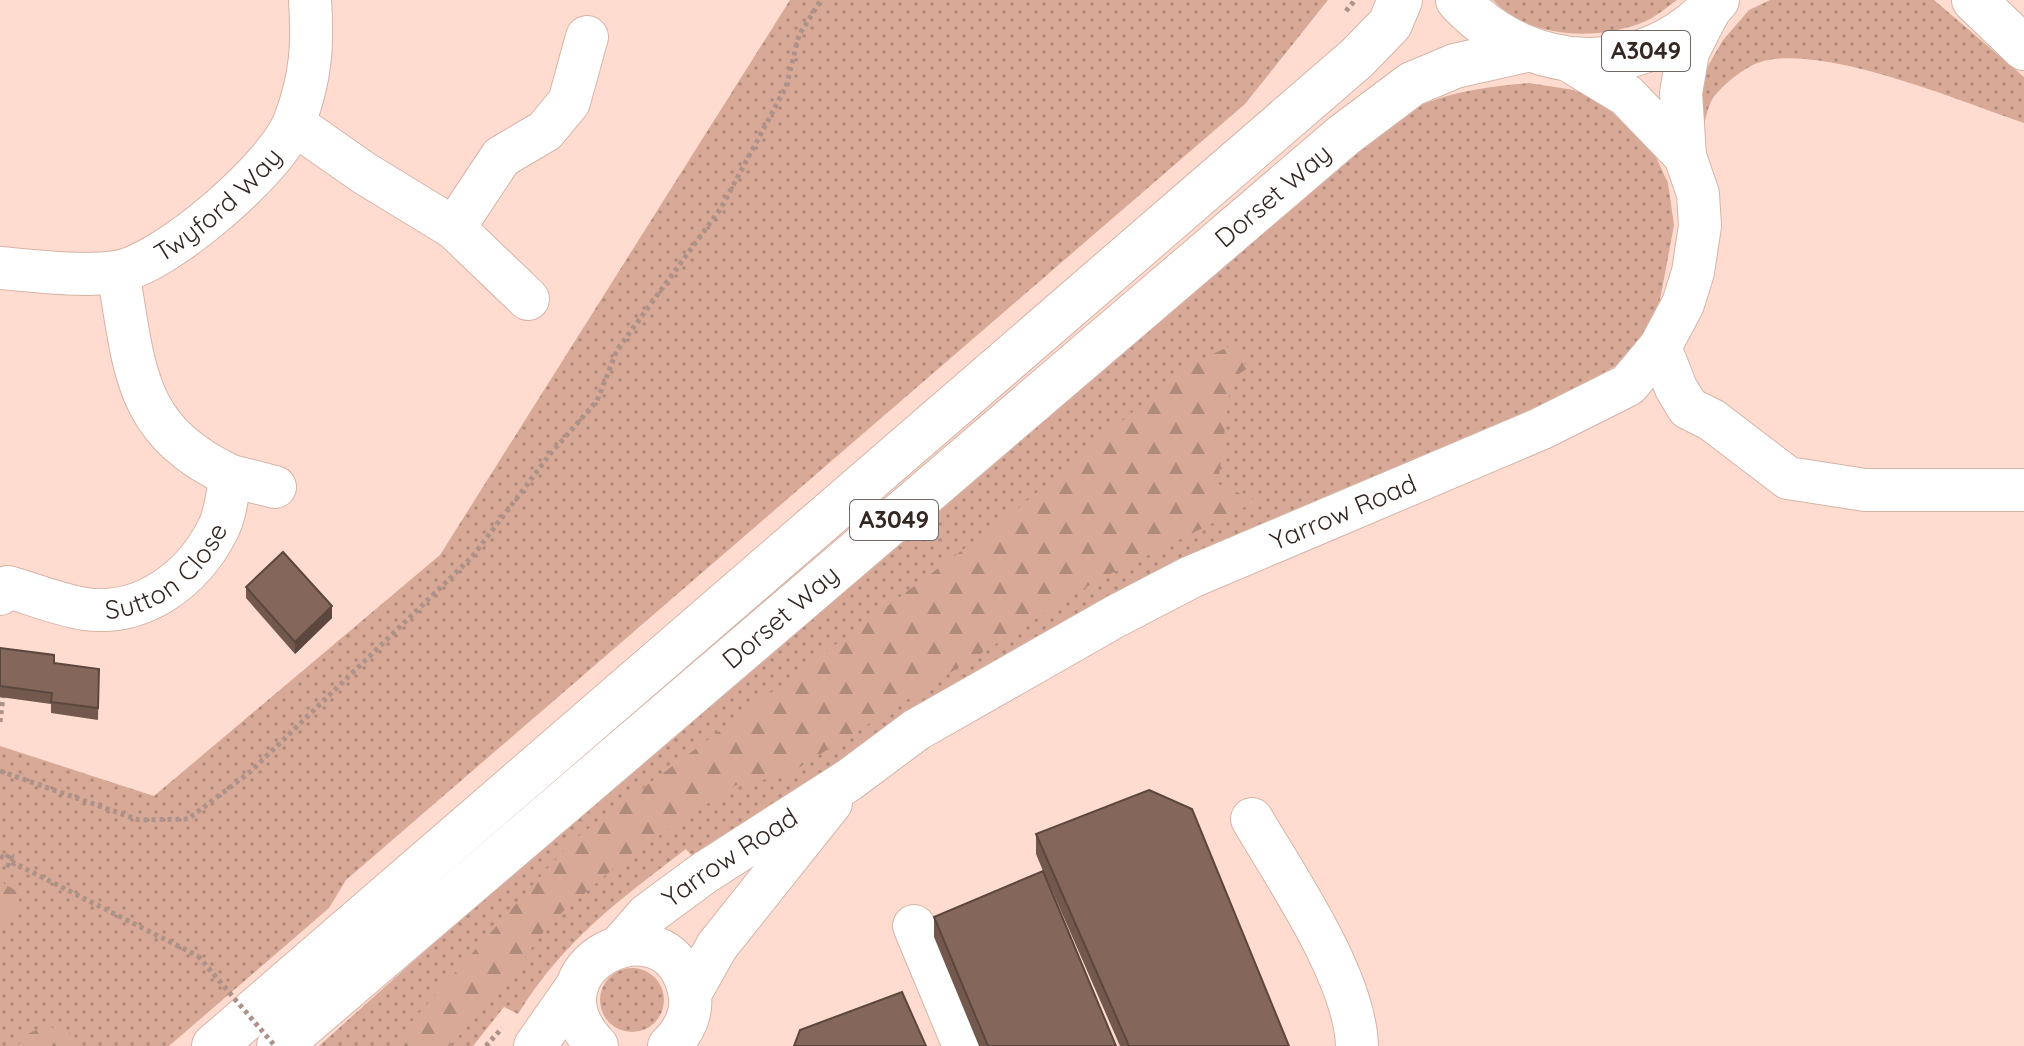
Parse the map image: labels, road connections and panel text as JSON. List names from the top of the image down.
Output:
{
  "streets": {
    "highway": ["A3049", "Dorset Way"],
    "street": ["Twyford Way", "Yarrow Road", "Sutton Close"]
  },
  "crossings": [
    ["A3049", "Dorset Way"],
    ["A3049", "Yarrow Road"],
    ["Twyford Way", "Sutton Close"]
  ]
}
